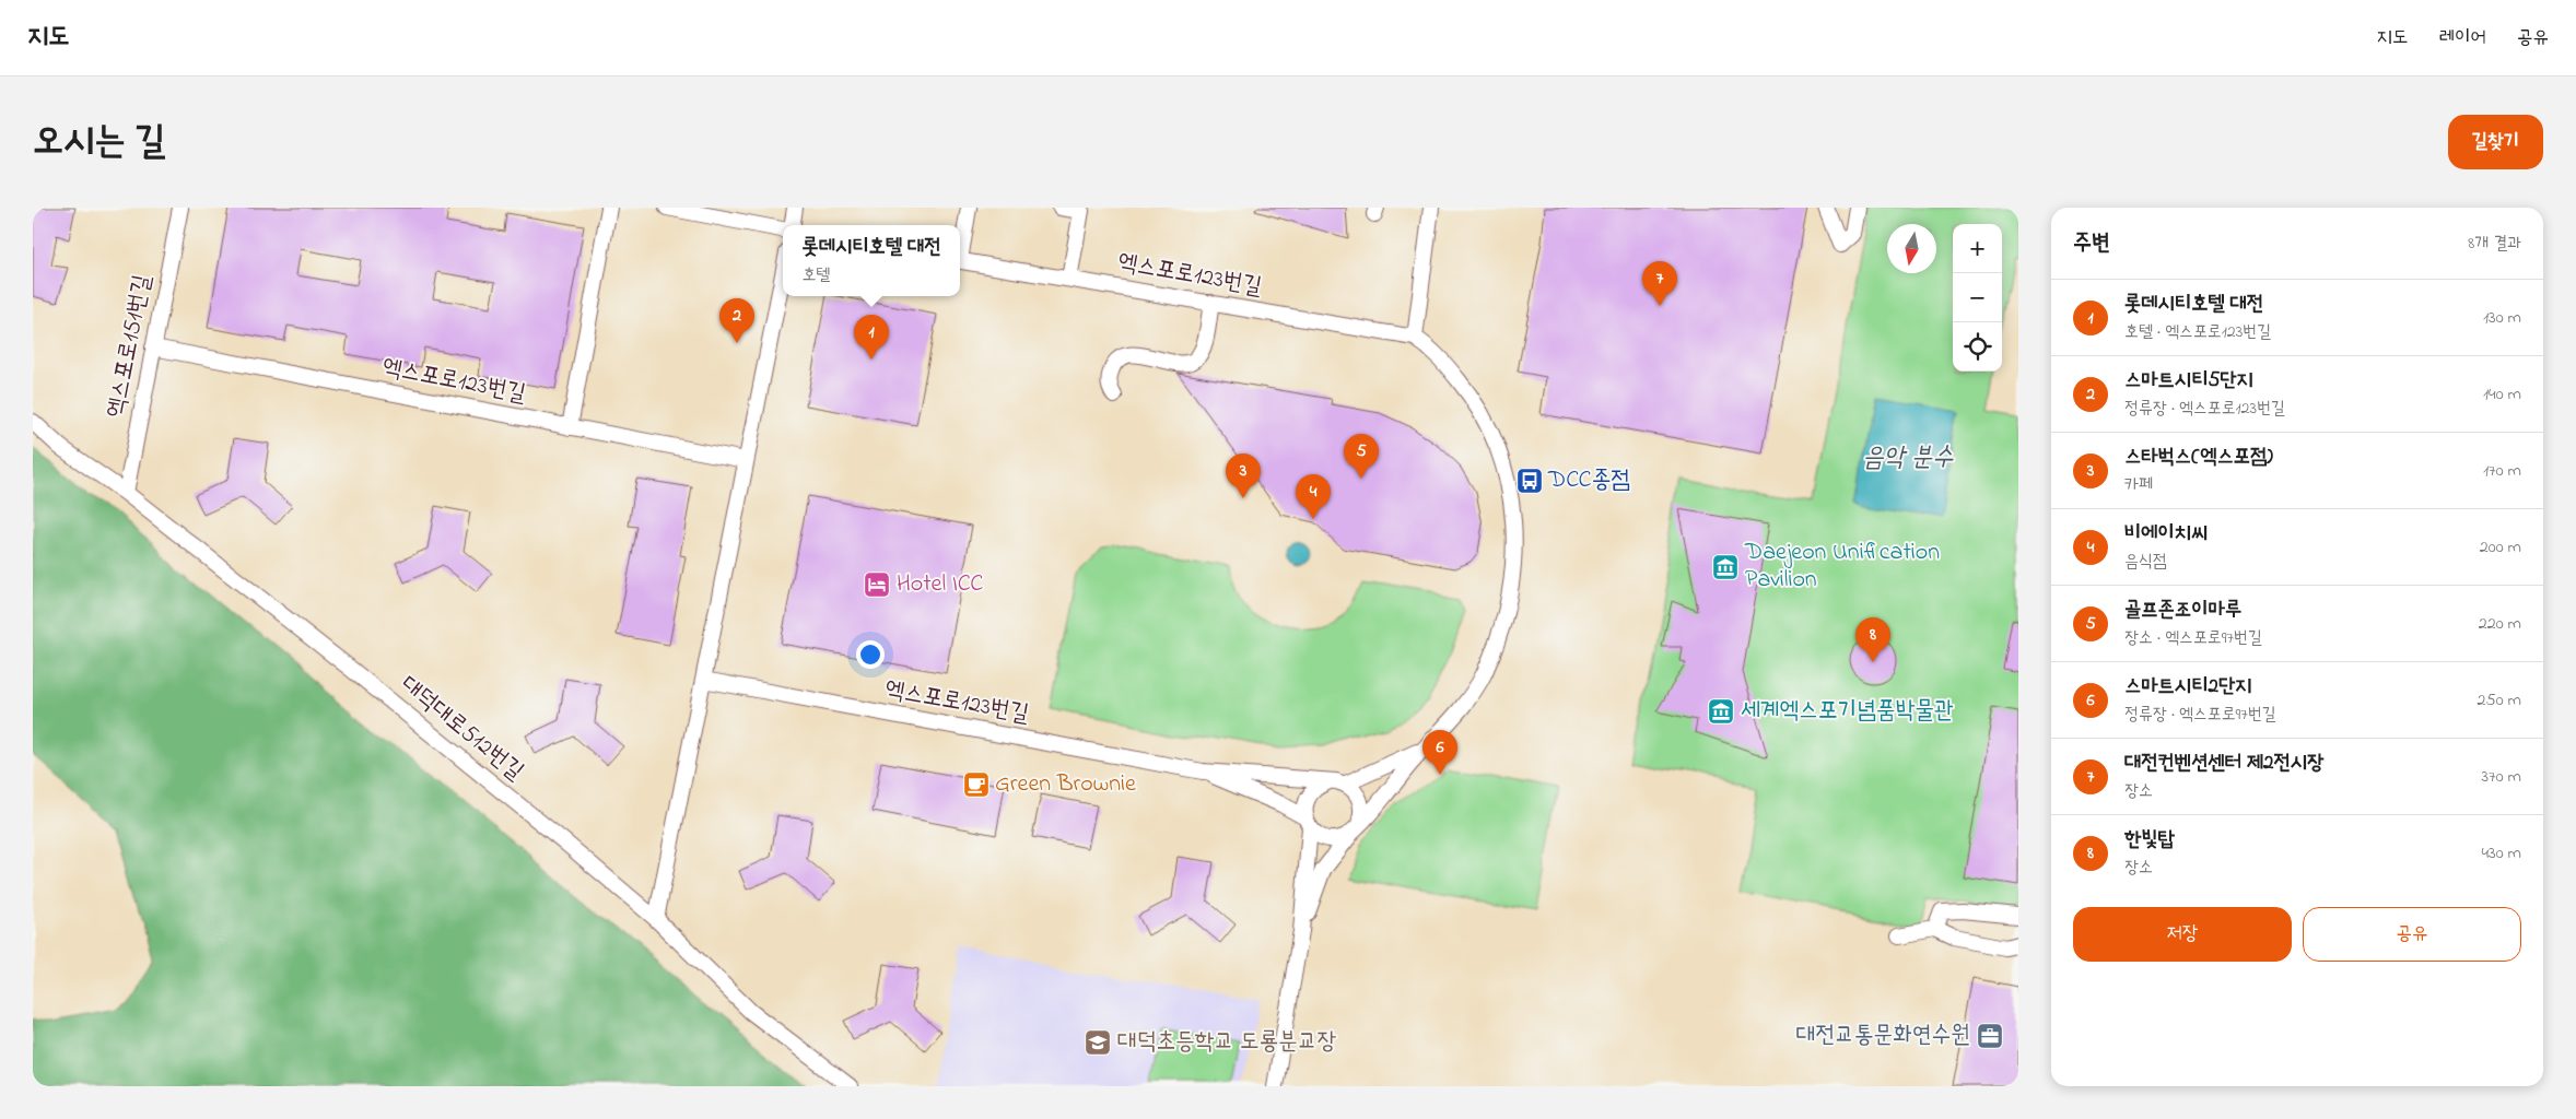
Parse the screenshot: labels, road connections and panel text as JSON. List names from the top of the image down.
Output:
{
  "streets": {
    "street": ["엑스포로123번길", "엑스포로151번길", "대덕대로512번길"]
  },
  "crossings": [
    ["엑스포로123번길", "엑스포로151번길"],
    ["엑스포로151번길", "대덕대로512번길"]
  ],
  "water": ["음악 분수"],
  "places": {
    "bus stop": ["DCC종점"],
    "museum": ["Daejeon Unification Pavilion", "세계엑스포기념품박물관"],
    "hotel": ["Hotel ICC"],
    "cafe": ["Green Brownie"],
    "office": ["대전교통문화연수원"],
    "school or university": ["대덕초등학교 도룡분교장"]
  },
  "north": "bottom",
  "page": {
    "header": "지도",
    "nav": ["지도", "레이어", "공유"],
    "title": "오시는 길",
    "buttons": [
      "길찾기",
      ["저장", "공유"]
    ],
    "heading": ["주변", "8개 결과"],
    "map_buttons": ["+", "−"],
    "popup": ["롯데시티호텔 대전", "호텔"],
    "pins": [
      "7",
      "2",
      "1",
      "5",
      "3",
      "4",
      "8",
      "6"
    ],
    "list": [
      {
        "mark": "1",
        "name": "롯데시티호텔 대전",
        "note": "호텔 · 엑스포로123번길",
        "value": "130 m"
      },
      {
        "mark": "2",
        "name": "스마트시티5단지",
        "note": "정류장 · 엑스포로123번길",
        "value": "140 m"
      },
      {
        "mark": "3",
        "name": "스타벅스(엑스포점)",
        "note": "카페",
        "value": "170 m"
      },
      {
        "mark": "4",
        "name": "비에이치씨",
        "note": "음식점",
        "value": "200 m"
      },
      {
        "mark": "5",
        "name": "골프존조이마루",
        "note": "장소 · 엑스포로97번길",
        "value": "220 m"
      },
      {
        "mark": "6",
        "name": "스마트시티2단지",
        "note": "정류장 · 엑스포로97번길",
        "value": "250 m"
      },
      {
        "mark": "7",
        "name": "대전컨벤션센터 제2전시장",
        "note": "장소",
        "value": "370 m"
      },
      {
        "mark": "8",
        "name": "한빛탑",
        "note": "장소",
        "value": "430 m"
      }
    ]
  }
}
